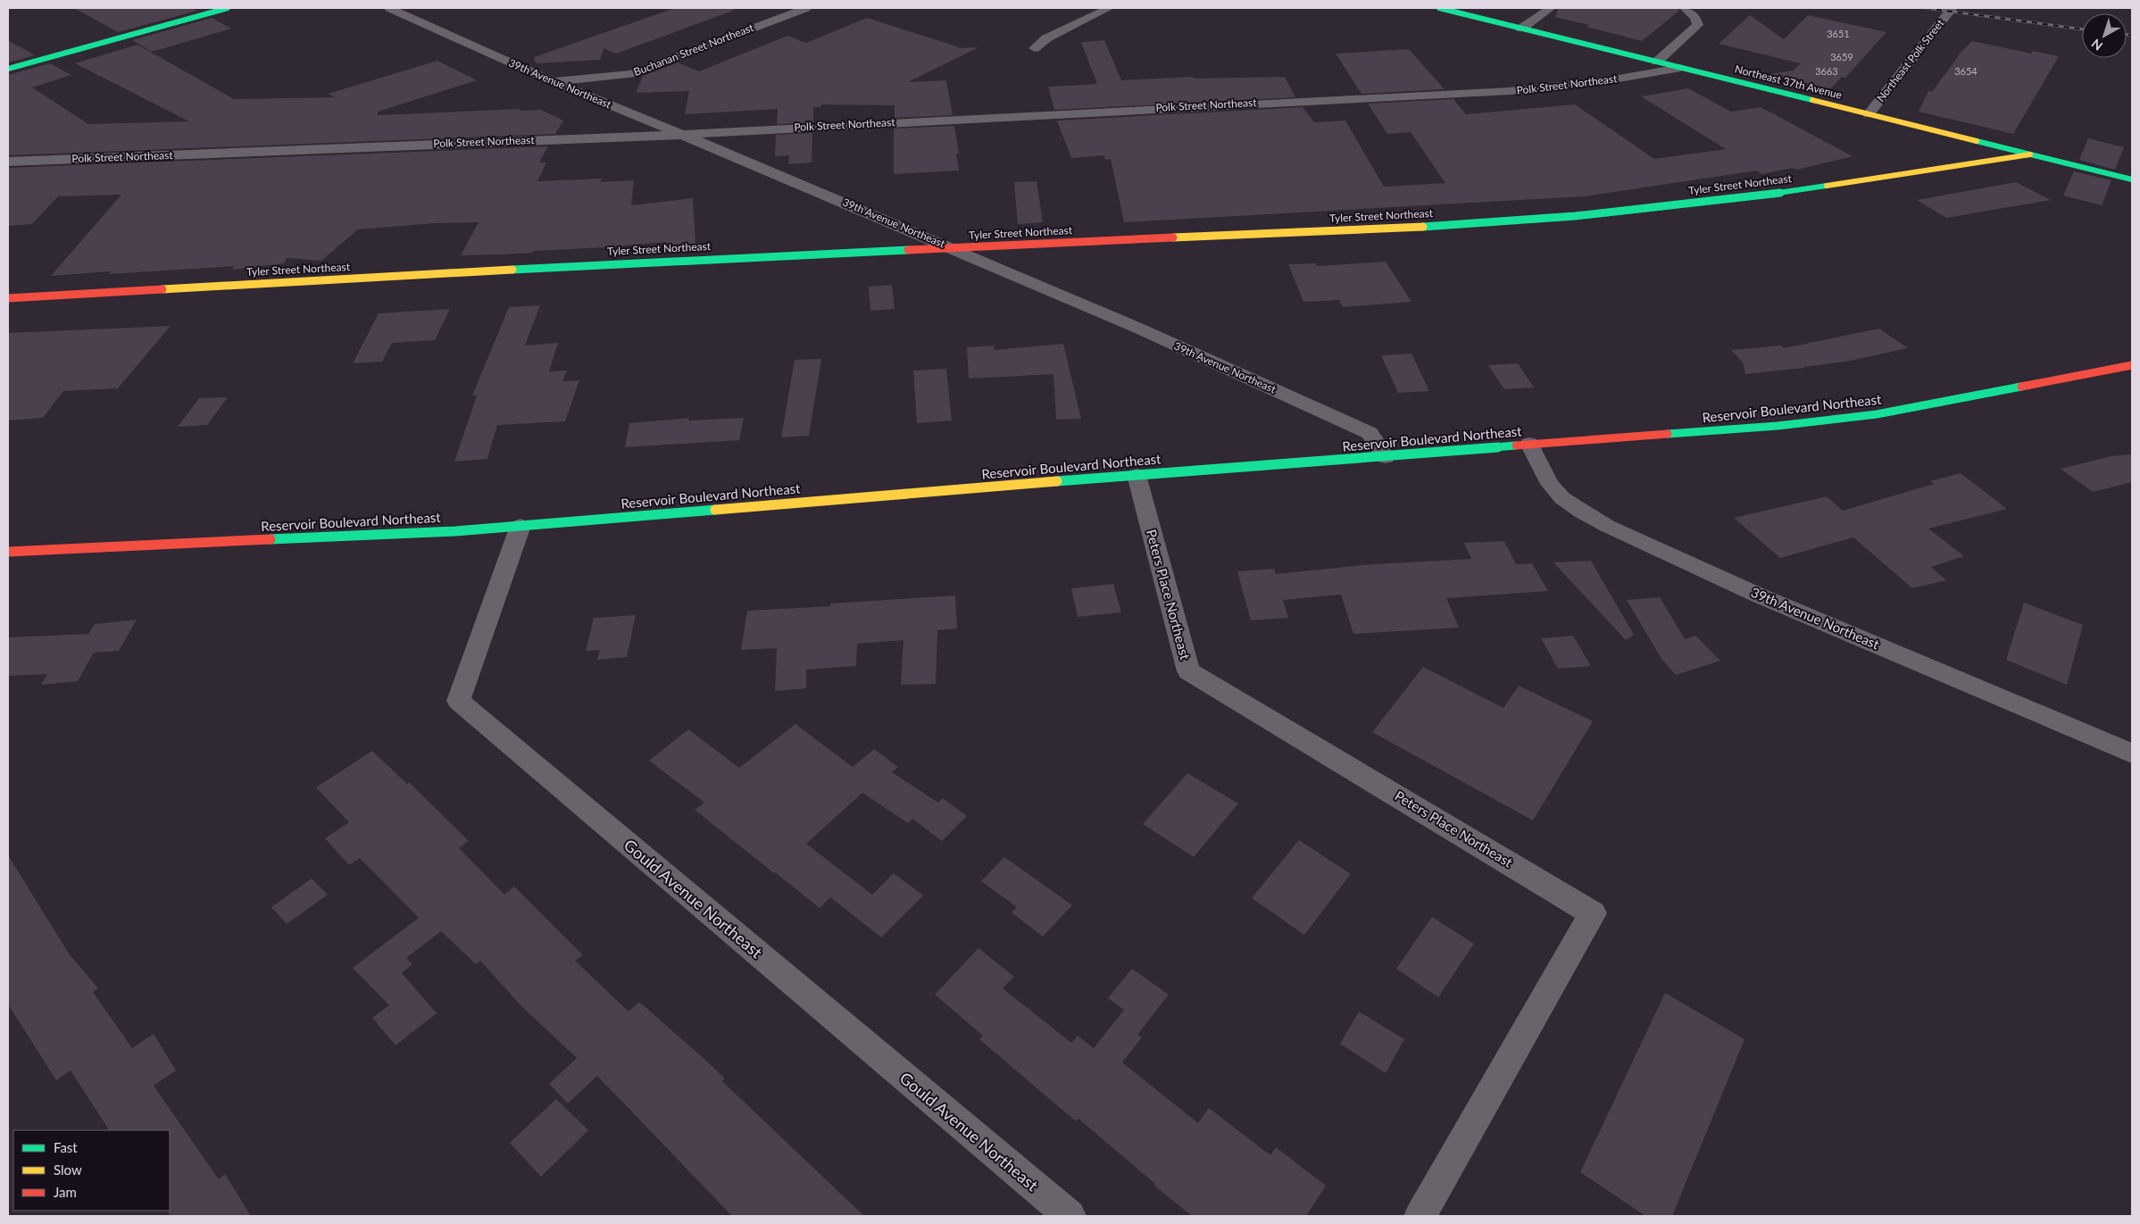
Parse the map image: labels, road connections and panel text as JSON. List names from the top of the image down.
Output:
{
  "streets": {
    "street": [
      "Buchanan Street Northeast",
      "Northeast Polk Street",
      "Northeast 37th Avenue",
      "39th Avenue Northeast",
      "Polk Street Northeast",
      "Tyler Street Northeast",
      "Reservoir Boulevard Northeast",
      "Peters Place Northeast",
      "Gould Avenue Northeast"
    ]
  },
  "crossings": [
    ["Buchanan Street Northeast", "39th Avenue Northeast"],
    ["Northeast Polk Street", "Northeast 37th Avenue"],
    ["Northeast 37th Avenue", "Polk Street Northeast"],
    ["Northeast 37th Avenue", "Tyler Street Northeast"],
    ["39th Avenue Northeast", "Polk Street Northeast"],
    ["39th Avenue Northeast", "Tyler Street Northeast"],
    ["39th Avenue Northeast", "Reservoir Boulevard Northeast"],
    ["Reservoir Boulevard Northeast", "Peters Place Northeast"],
    ["Reservoir Boulevard Northeast", "Gould Avenue Northeast"]
  ],
  "house_numbers": [
    "3651",
    "3659",
    "3663",
    "3654"
  ],
  "legend": ["Fast", "Slow", "Jam"],
  "north": "bottom left"
}
